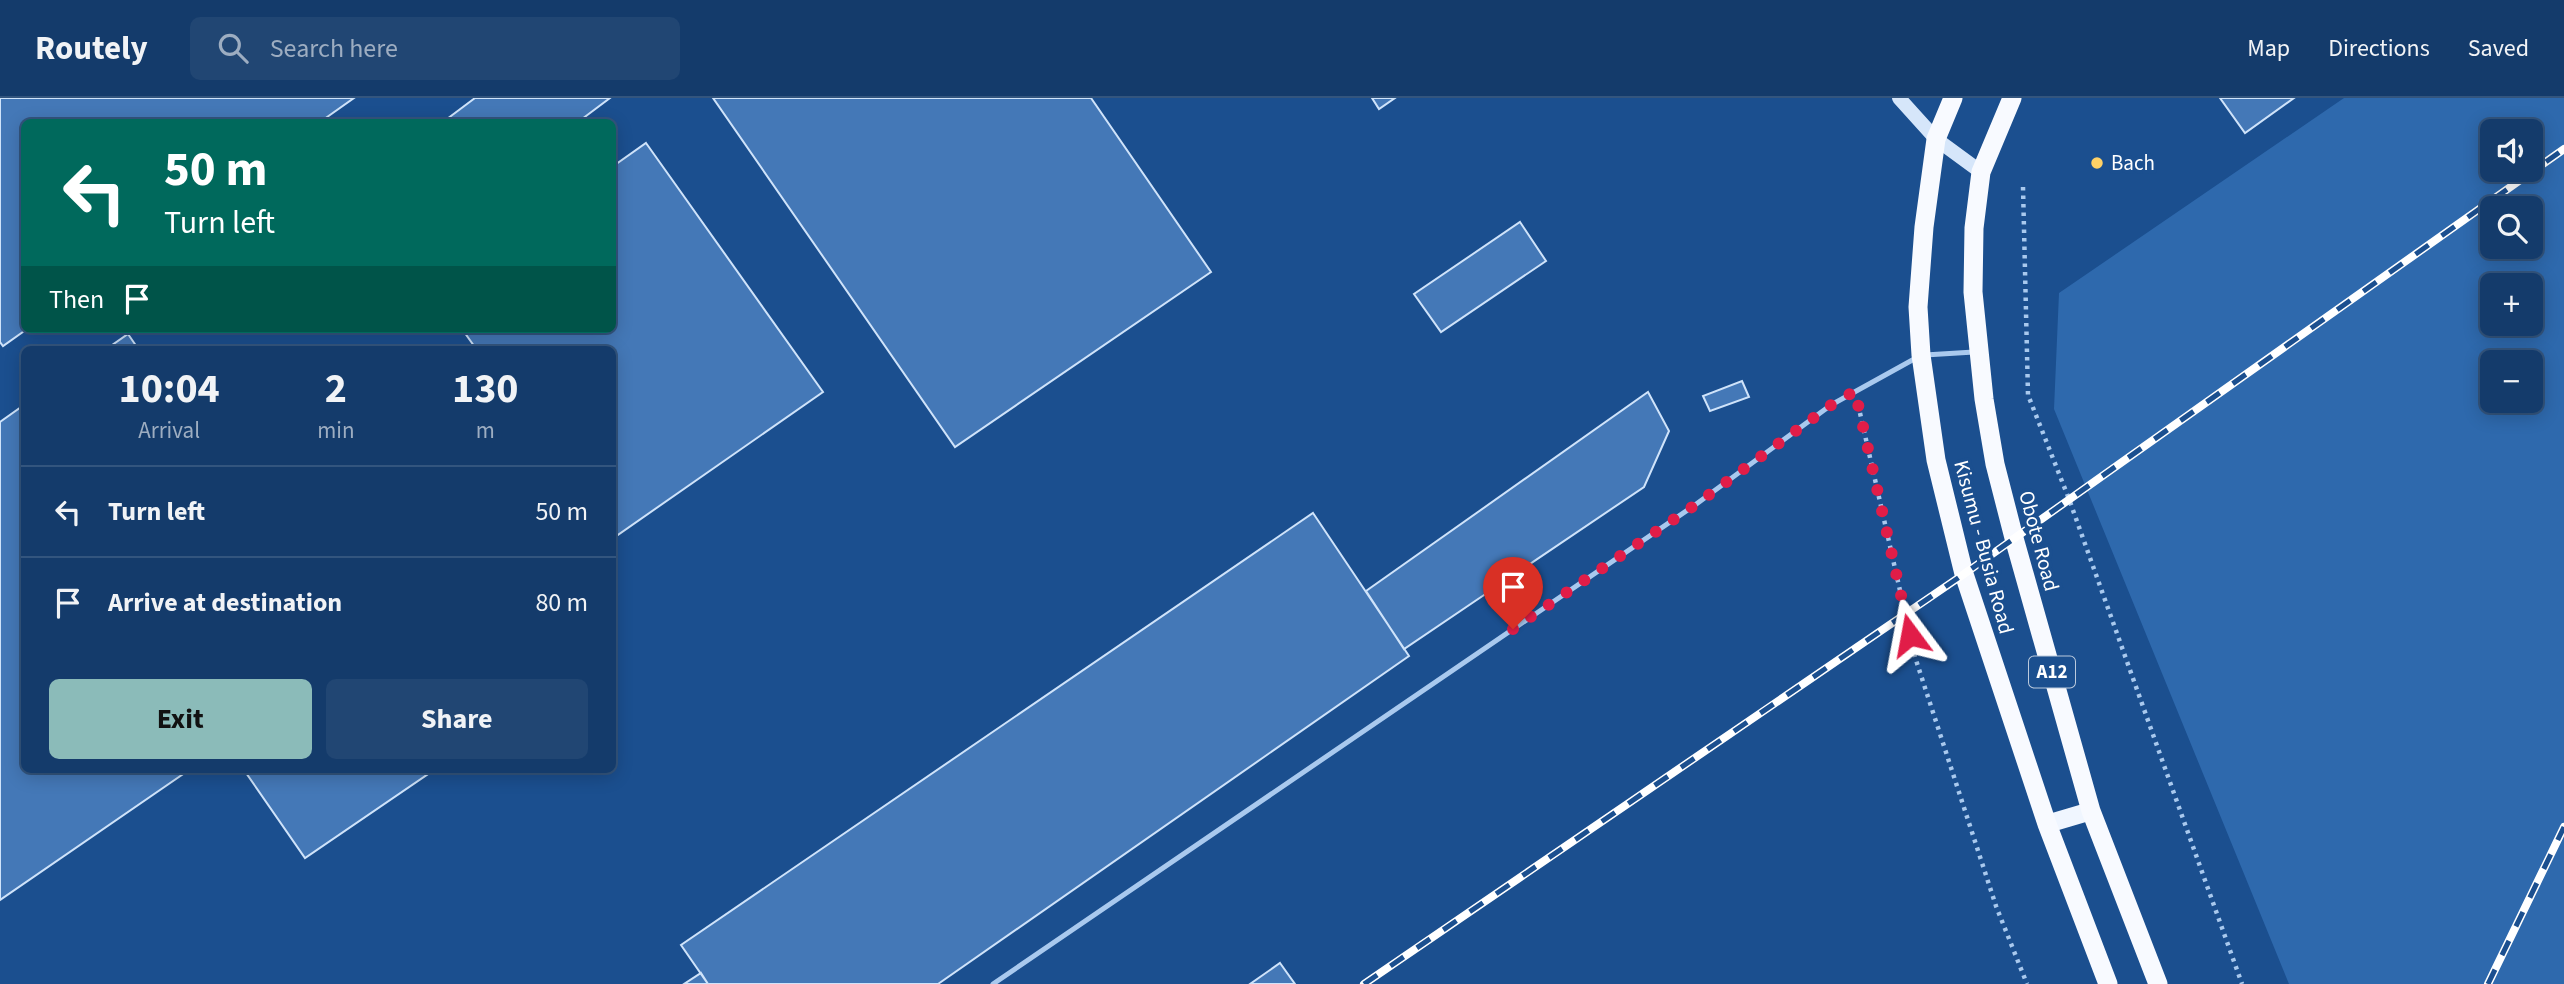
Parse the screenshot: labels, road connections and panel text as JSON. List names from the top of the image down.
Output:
{
  "streets": {
    "highway": ["Obote Road", "Kisumu - Busia Road", "A12"]
  },
  "crossings": [
    ["Kisumu - Busia Road", "A12"]
  ],
  "places": ["Bach"],
  "page": {
    "header": "Routely",
    "search": "Search here",
    "nav": ["Map", "Directions", "Saved"],
    "map_buttons": ["+", "−"],
    "turn": ["50 m", "Turn left"],
    "then": "Then",
    "eta": [
      "10:04",
      "Arrival",
      "2",
      "min",
      "130",
      "m"
    ],
    "list": [
      {
        "name": "Turn left",
        "value": "50 m"
      },
      {
        "name": "Arrive at destination",
        "value": "80 m"
      }
    ],
    "buttons": ["Exit", "Share"]
  }
}
